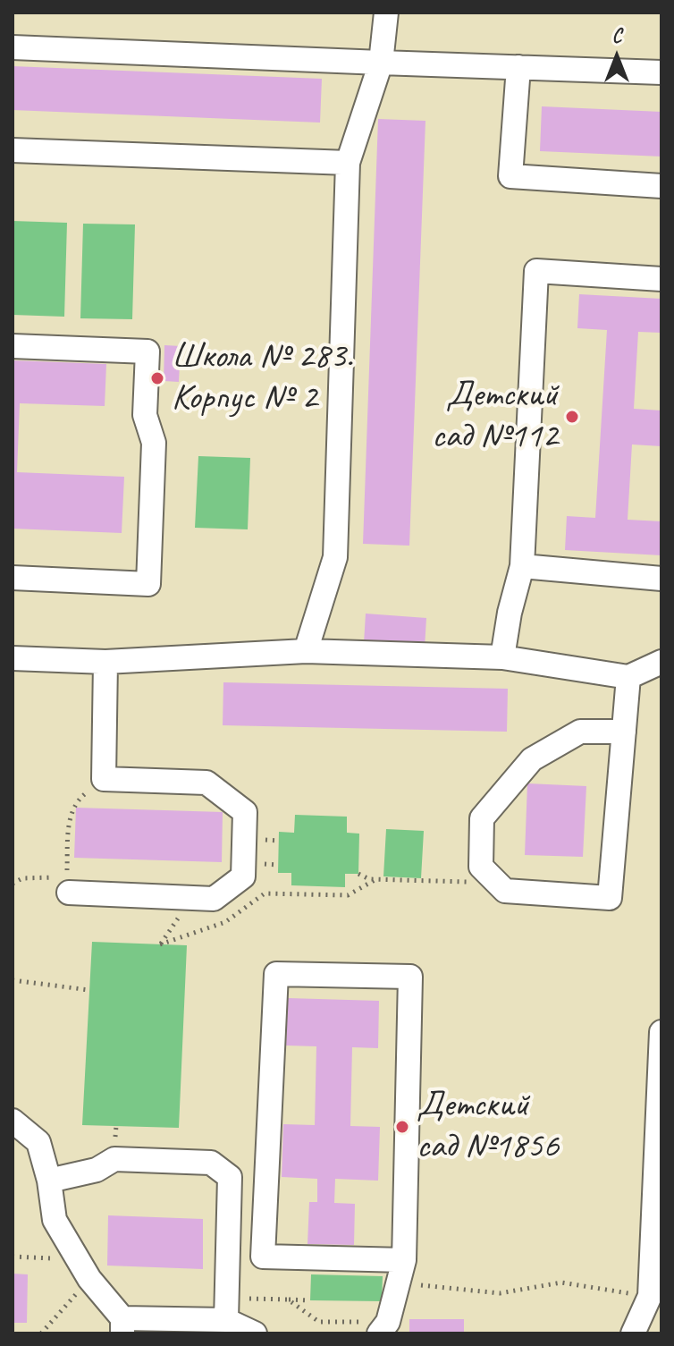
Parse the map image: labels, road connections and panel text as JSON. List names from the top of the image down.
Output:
{
  "places": ["Школа № 283. Корпус № 2", "Детский сад №112", "Детский сад №1856"],
  "north": "top"
}
